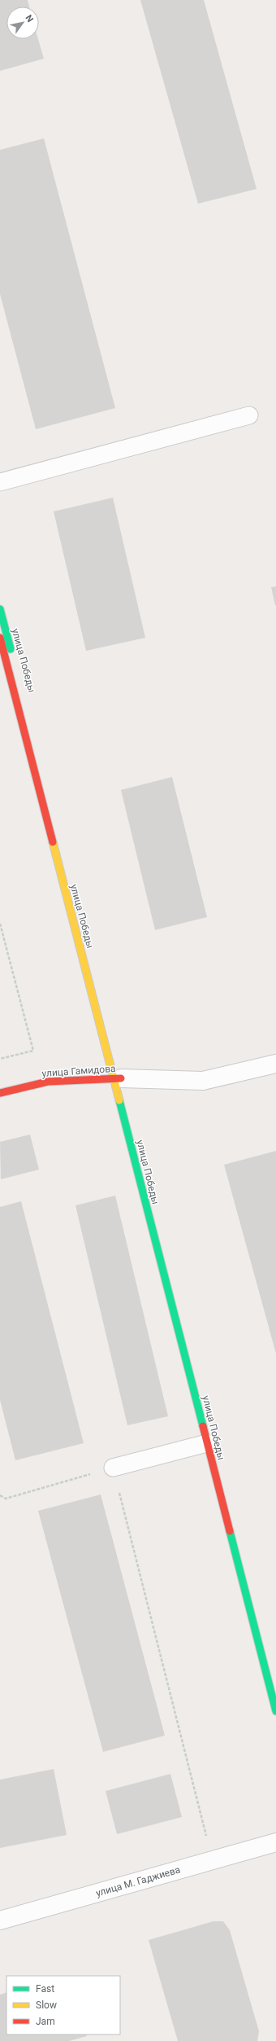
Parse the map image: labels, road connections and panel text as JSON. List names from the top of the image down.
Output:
{
  "streets": {
    "main road": ["улица Победы", "улица Гамидова"],
    "street": ["улица М. Гаджиева"]
  },
  "crossings": [
    ["улица Победы", "улица Гамидова"]
  ],
  "legend": ["Fast", "Slow", "Jam"],
  "north": "top right"
}
